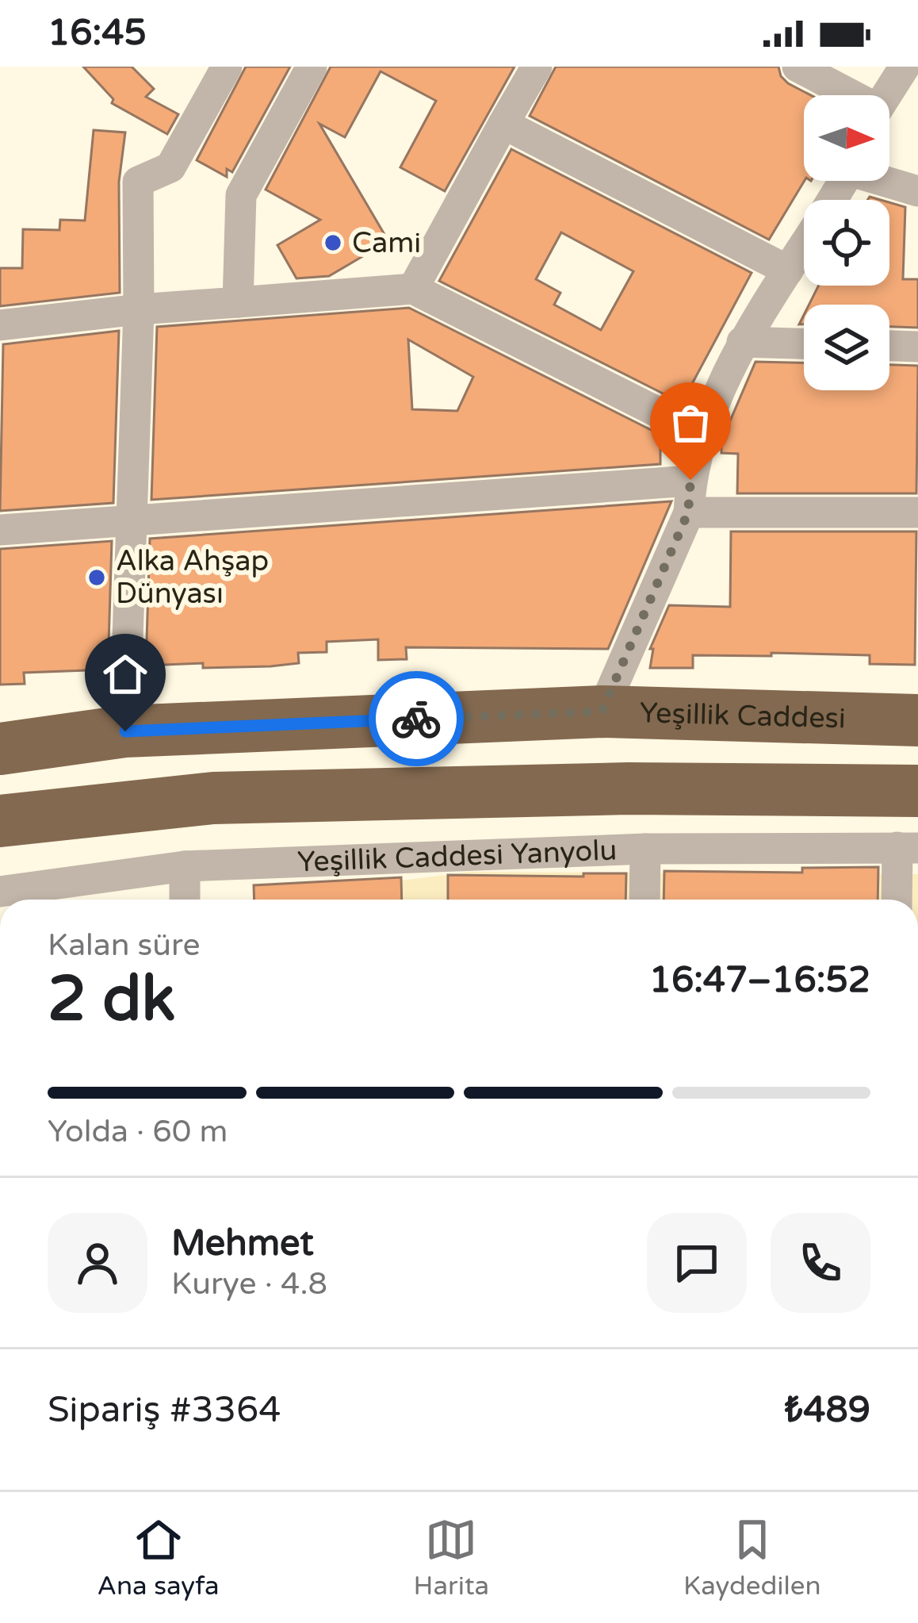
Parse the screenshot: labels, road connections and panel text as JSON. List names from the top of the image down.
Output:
{
  "streets": {
    "highway": ["Yeşillik Caddesi"],
    "street": ["Yeşillik Caddesi Yanyolu"]
  },
  "places": ["Cami", "Alka Ahşap Dünyası"],
  "north": "right",
  "page": {
    "status": "16:45",
    "heading": ["2 dk", "Kalan süre", "16:47–16:52"],
    "panel": [
      "Mehmet",
      "Kurye · 4.8",
      "Sipariş #3364",
      "₺489"
    ],
    "bar": "Yolda · 60 m",
    "tabs": ["Ana sayfa", "Harita", "Kaydedilen"]
  }
}
